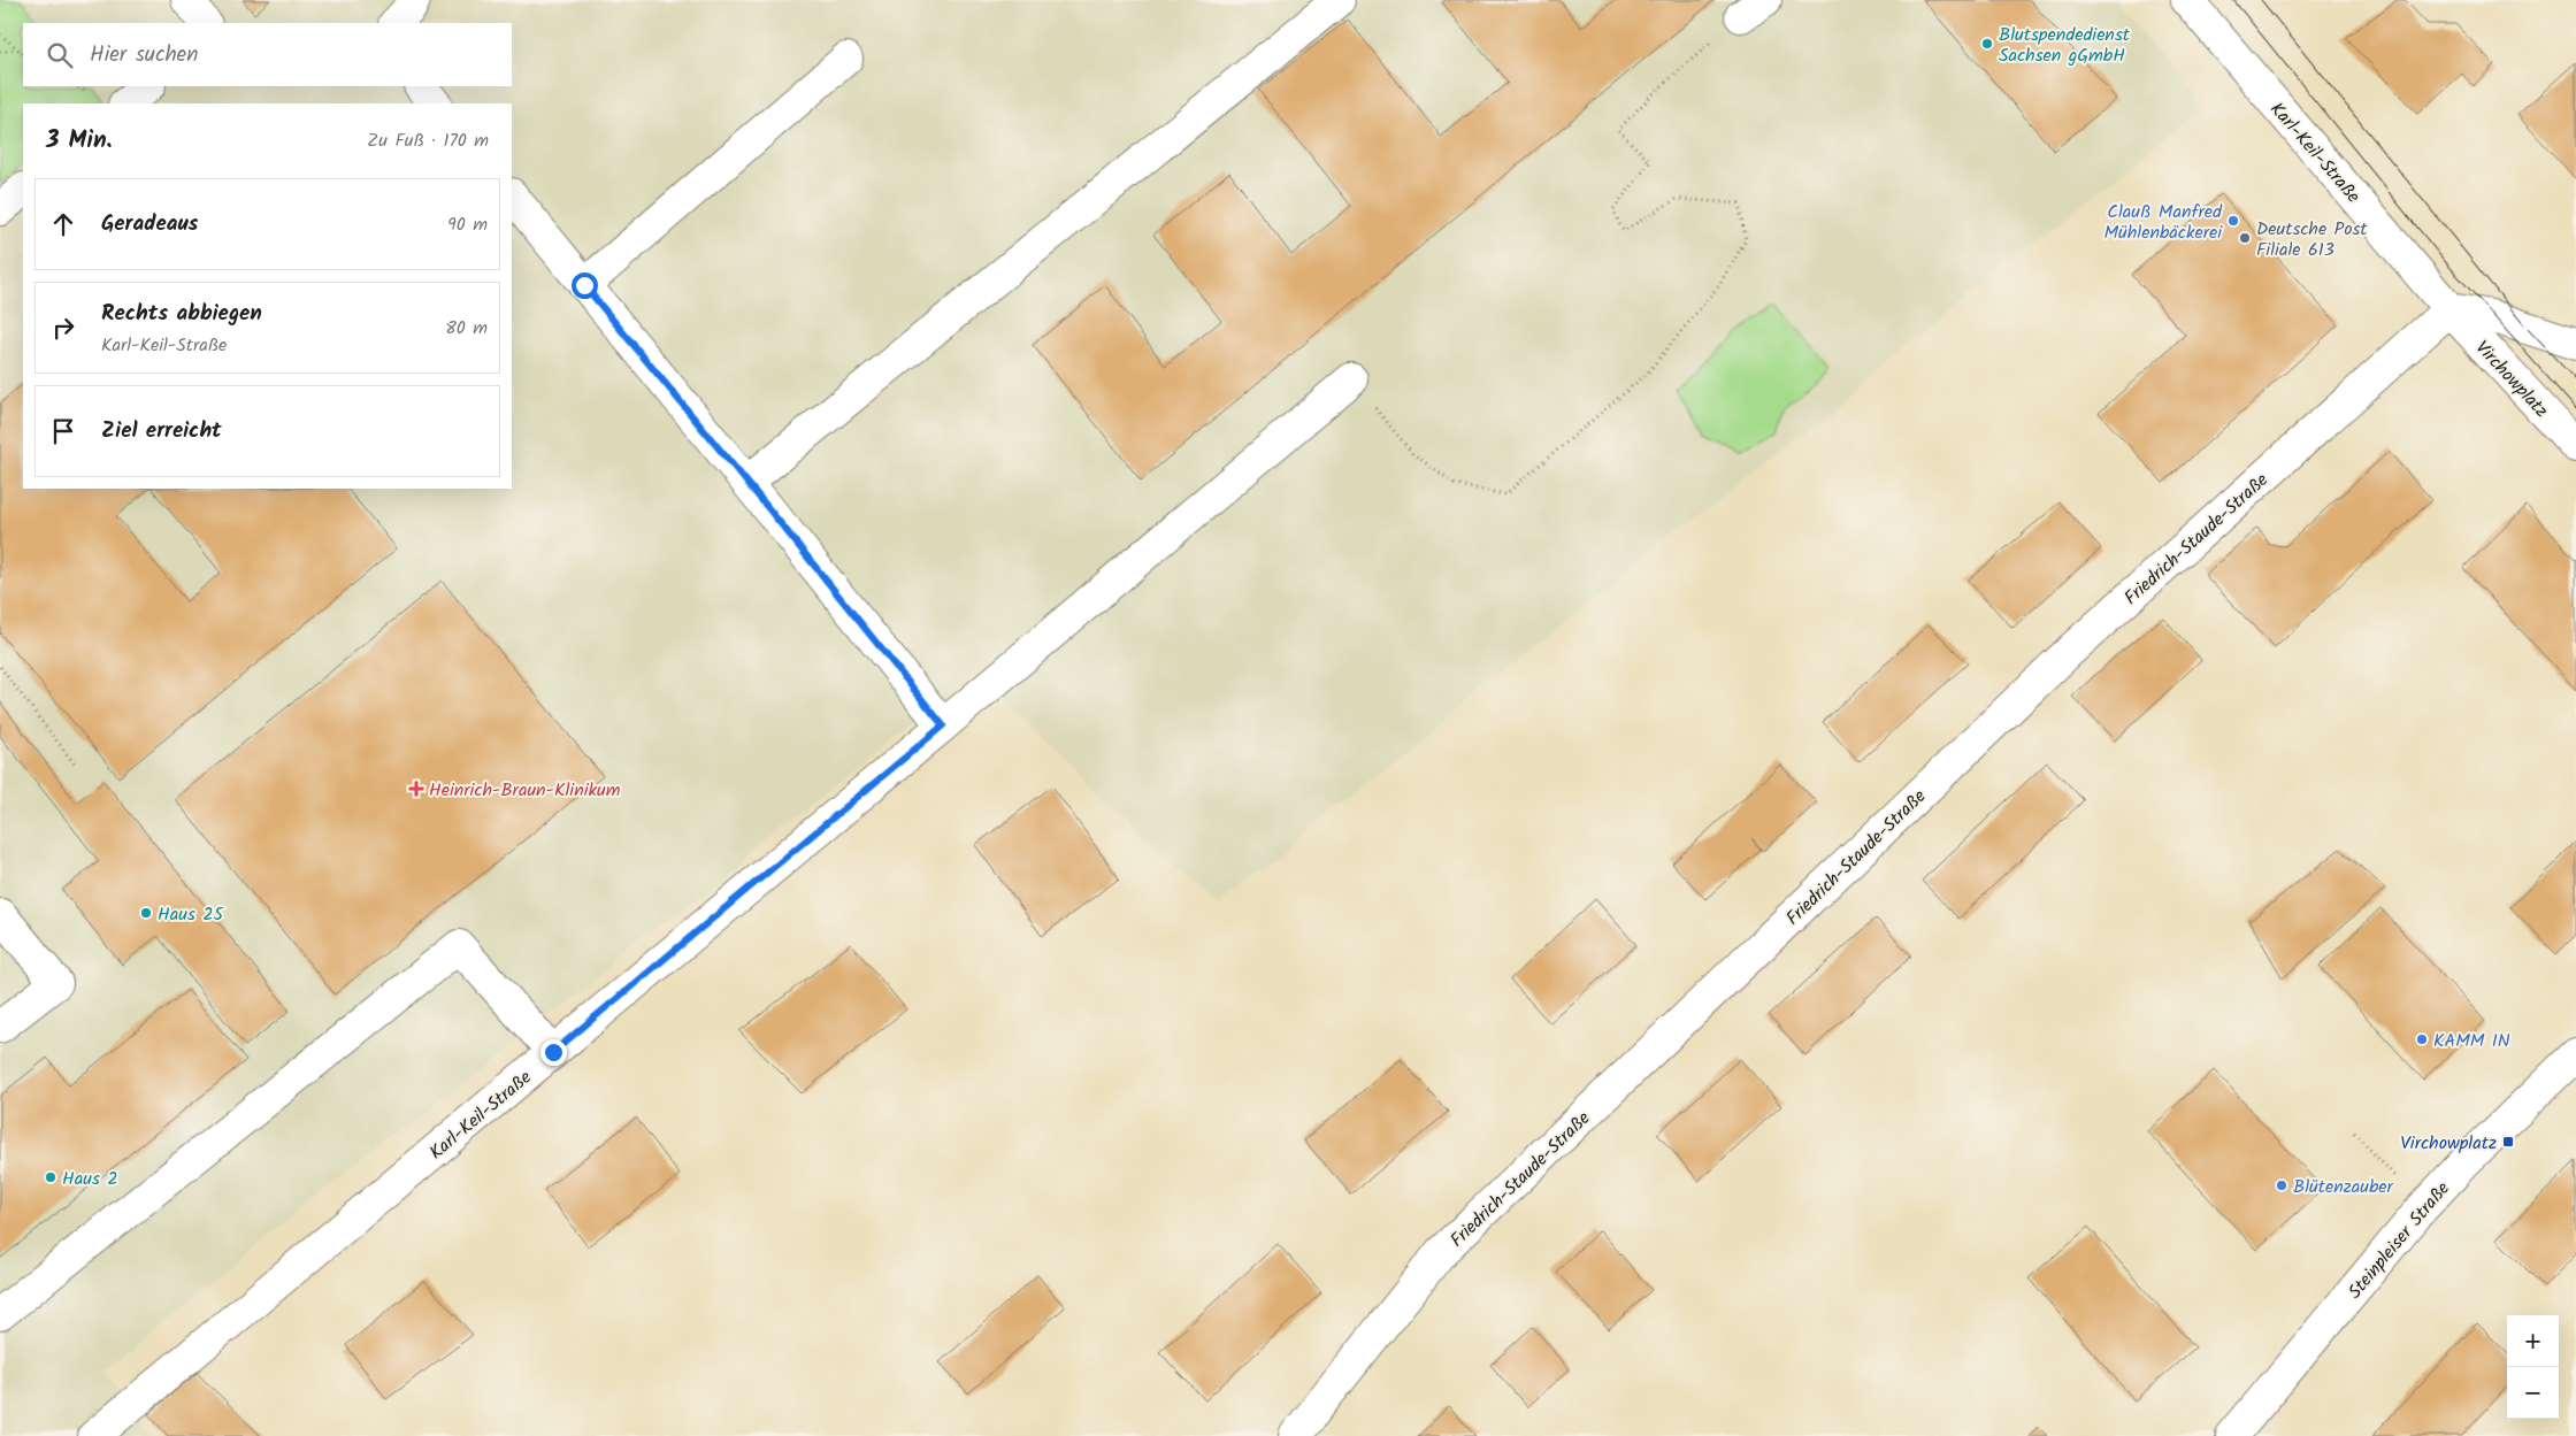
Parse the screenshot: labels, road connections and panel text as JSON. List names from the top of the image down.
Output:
{
  "streets": {
    "street": [
      "Karl-Keil-Straße",
      "Virchowplatz",
      "Friedrich-Staude-Straße",
      "Steinpleiser Straße"
    ]
  },
  "crossings": [
    ["Karl-Keil-Straße", "Virchowplatz"],
    ["Karl-Keil-Straße", "Friedrich-Staude-Straße"],
    ["Virchowplatz", "Friedrich-Staude-Straße"]
  ],
  "places": {
    "other": [
      "Blutspendedienst Sachsen gGmbH",
      "Clauß Manfred Mühlenbäckerei",
      "Deutsche Post Filiale 613",
      "Haus 25",
      "KAMM IN",
      "Haus 2",
      "Blütenzauber"
    ],
    "health": ["Heinrich-Braun-Klinikum"],
    "transit": ["Virchowplatz"]
  },
  "page": {
    "search": "Hier suchen",
    "heading": ["3 Min.", "Zu Fuß · 170 m"],
    "list": [
      ["Geradeaus", "90 m"],
      ["Rechts abbiegen", "Karl-Keil-Straße", "80 m"],
      "Ziel erreicht"
    ],
    "map_buttons": ["+", "−"]
  }
}
